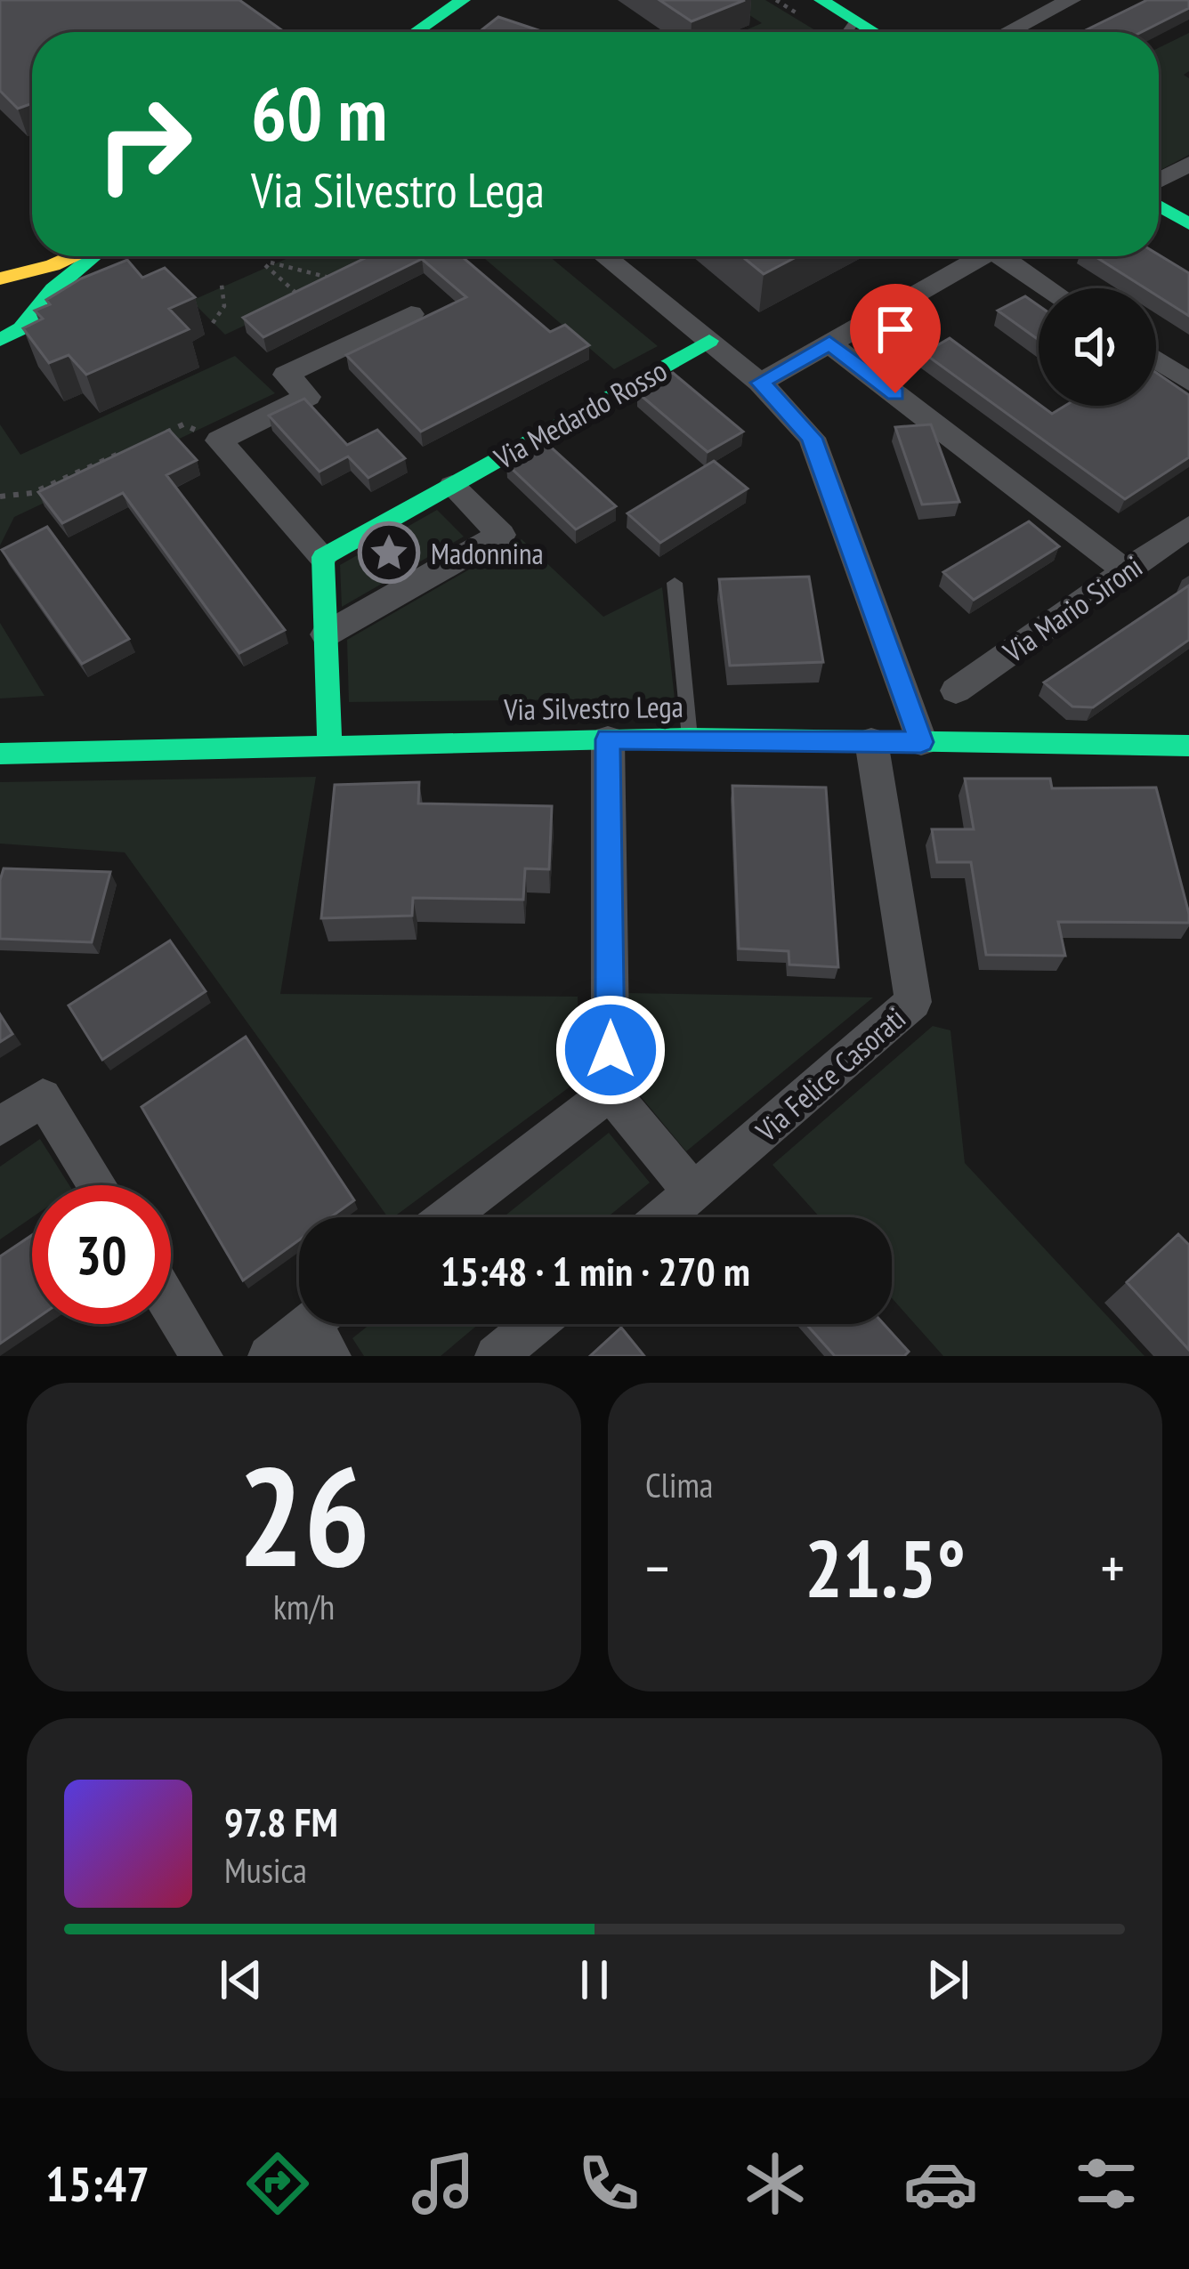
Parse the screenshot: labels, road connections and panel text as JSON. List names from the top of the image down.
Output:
{
  "streets": {
    "street": [
      "Via Medardo Rosso",
      "Via Mario Sironi",
      "Via Silvestro Lega",
      "Via Felice Casorati"
    ]
  },
  "crossings": [
    ["Via Silvestro Lega", "Via Felice Casorati"]
  ],
  "places": {
    "place": ["Madonnina"]
  },
  "page": {
    "turn": ["60 m", "Via Silvestro Lega"],
    "limit": "30",
    "trip": "15:48 · 1 min · 270 m",
    "tile": [
      ["26", "km/h"],
      "Clima"
    ],
    "heat": ["−", "21.5°", "+"],
    "song": ["97.8 FM", "Musica"],
    "tabs": "15:47"
  }
}
